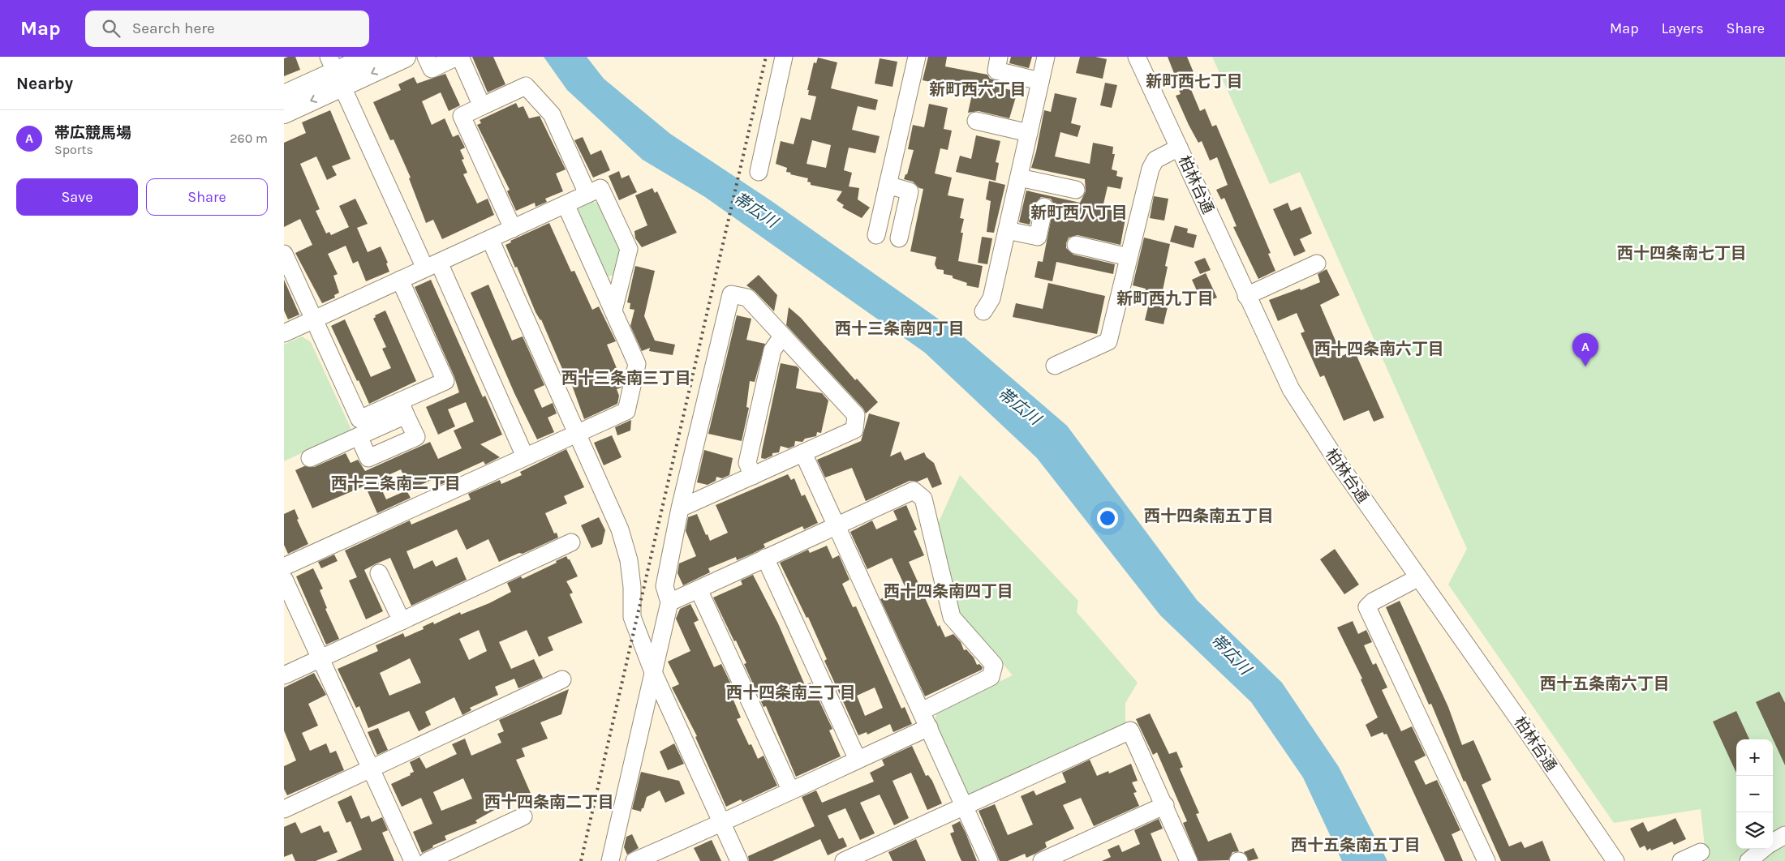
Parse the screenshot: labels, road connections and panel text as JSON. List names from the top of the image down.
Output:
{
  "streets": {
    "street": ["柏林台通"]
  },
  "districts": [
    "新町西七丁目",
    "新町西六丁目",
    "新町西八丁目",
    "西十四条南七丁目",
    "新町西九丁目",
    "西十三条南四丁目",
    "西十四条南六丁目",
    "西十三条南三丁目",
    "西十三条南二丁目",
    "西十四条南五丁目",
    "西十四条南四丁目",
    "西十五条南六丁目",
    "西十四条南三丁目",
    "西十四条南二丁目",
    "西十五条南五丁目"
  ],
  "water": ["帯広川"],
  "page": {
    "header": "Map",
    "search": "Search here",
    "nav": ["Map", "Layers", "Share"],
    "heading": "Nearby",
    "list": [
      {
        "mark": "A",
        "name": "帯広競馬場",
        "note": "Sports",
        "value": "260 m"
      }
    ],
    "buttons": ["Save", "Share"],
    "pins": "A",
    "map_buttons": ["+", "−"]
  }
}
